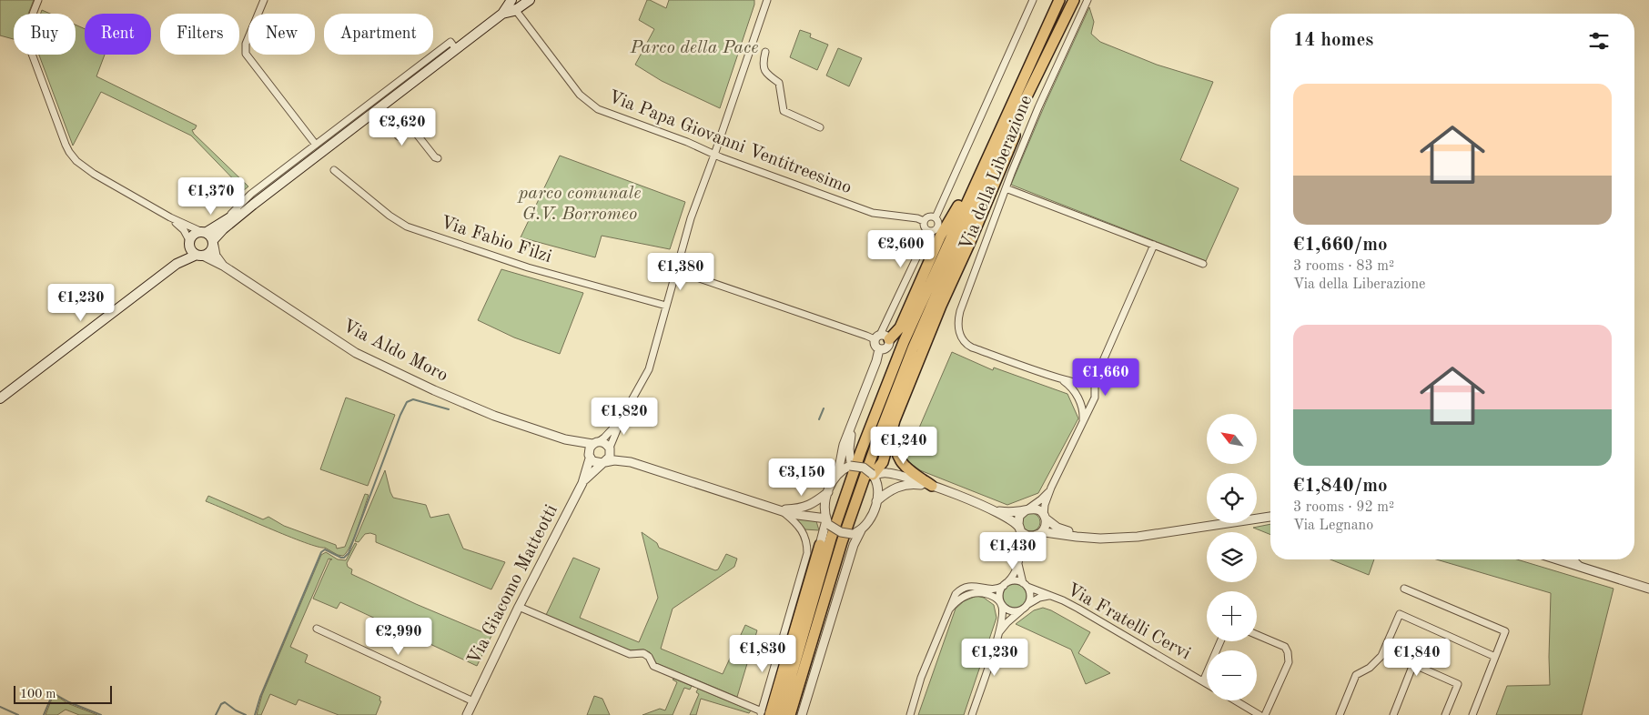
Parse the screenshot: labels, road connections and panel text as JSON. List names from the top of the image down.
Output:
{
  "streets": {
    "street": [
      "Via Papa Giovanni Ventitreesimo",
      "Via della Liberazione",
      "Via Fabio Filzi",
      "Via Aldo Moro",
      "Via Giacomo Matteotti",
      "Via Fratelli Cervi"
    ]
  },
  "crossings": [
    ["Via Papa Giovanni Ventitreesimo", "Via della Liberazione"],
    ["Via Aldo Moro", "Via Giacomo Matteotti"]
  ],
  "parks": ["Parco della Pace", "parco comunale G.V. Borromeo"],
  "scale_bar": "100 m",
  "north": "top left",
  "page": {
    "chip": [
      "Buy",
      "Rent",
      "Filters",
      "New",
      "Apartment"
    ],
    "heading": "14 homes",
    "list": [
      {
        "name": "€1,660/mo",
        "note": "3 rooms · 83 m² · Via della Liberazione"
      },
      {
        "name": "€1,840/mo",
        "note": "3 rooms · 92 m² · Via Legnano"
      }
    ],
    "price": [
      "€2,620",
      "€1,370",
      "€2,600",
      "€1,380",
      "€1,230",
      "€1,660",
      "€1,820",
      "€1,240",
      "€3,150",
      "€1,430",
      "€2,990",
      "€1,830",
      "€1,230",
      "€1,840"
    ],
    "map_buttons": ["+", "−"],
    "scale": "100 m"
  }
}
